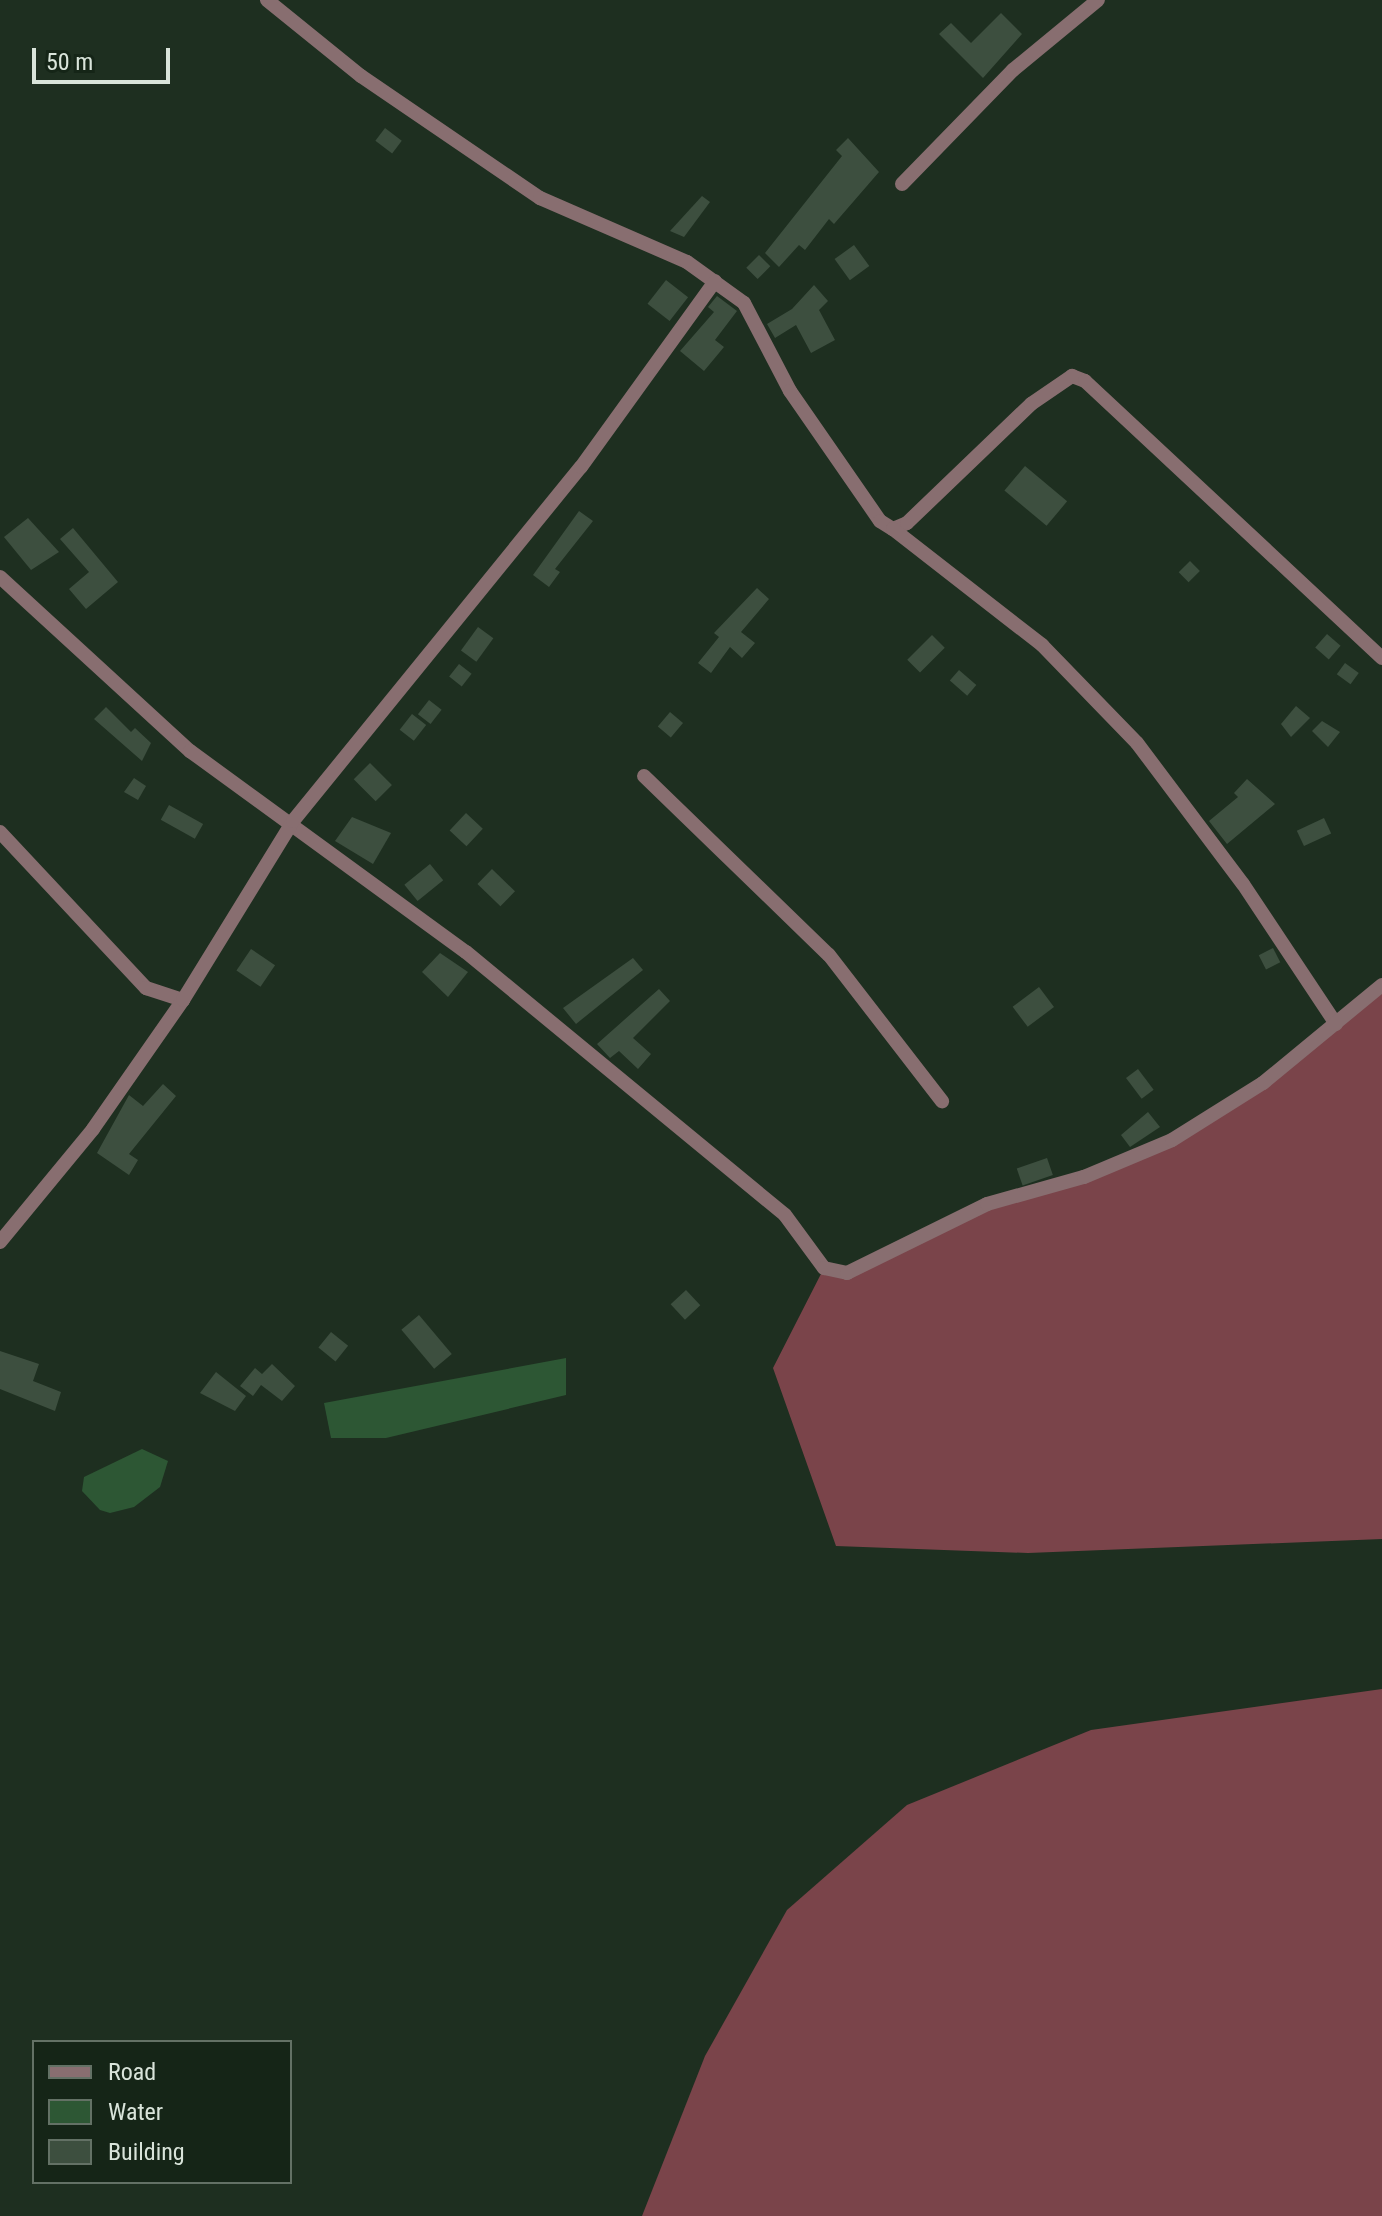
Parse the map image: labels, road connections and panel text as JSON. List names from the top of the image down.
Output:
{
  "legend": ["Road", "Water", "Building"],
  "scale_bar": "50 m"
}
